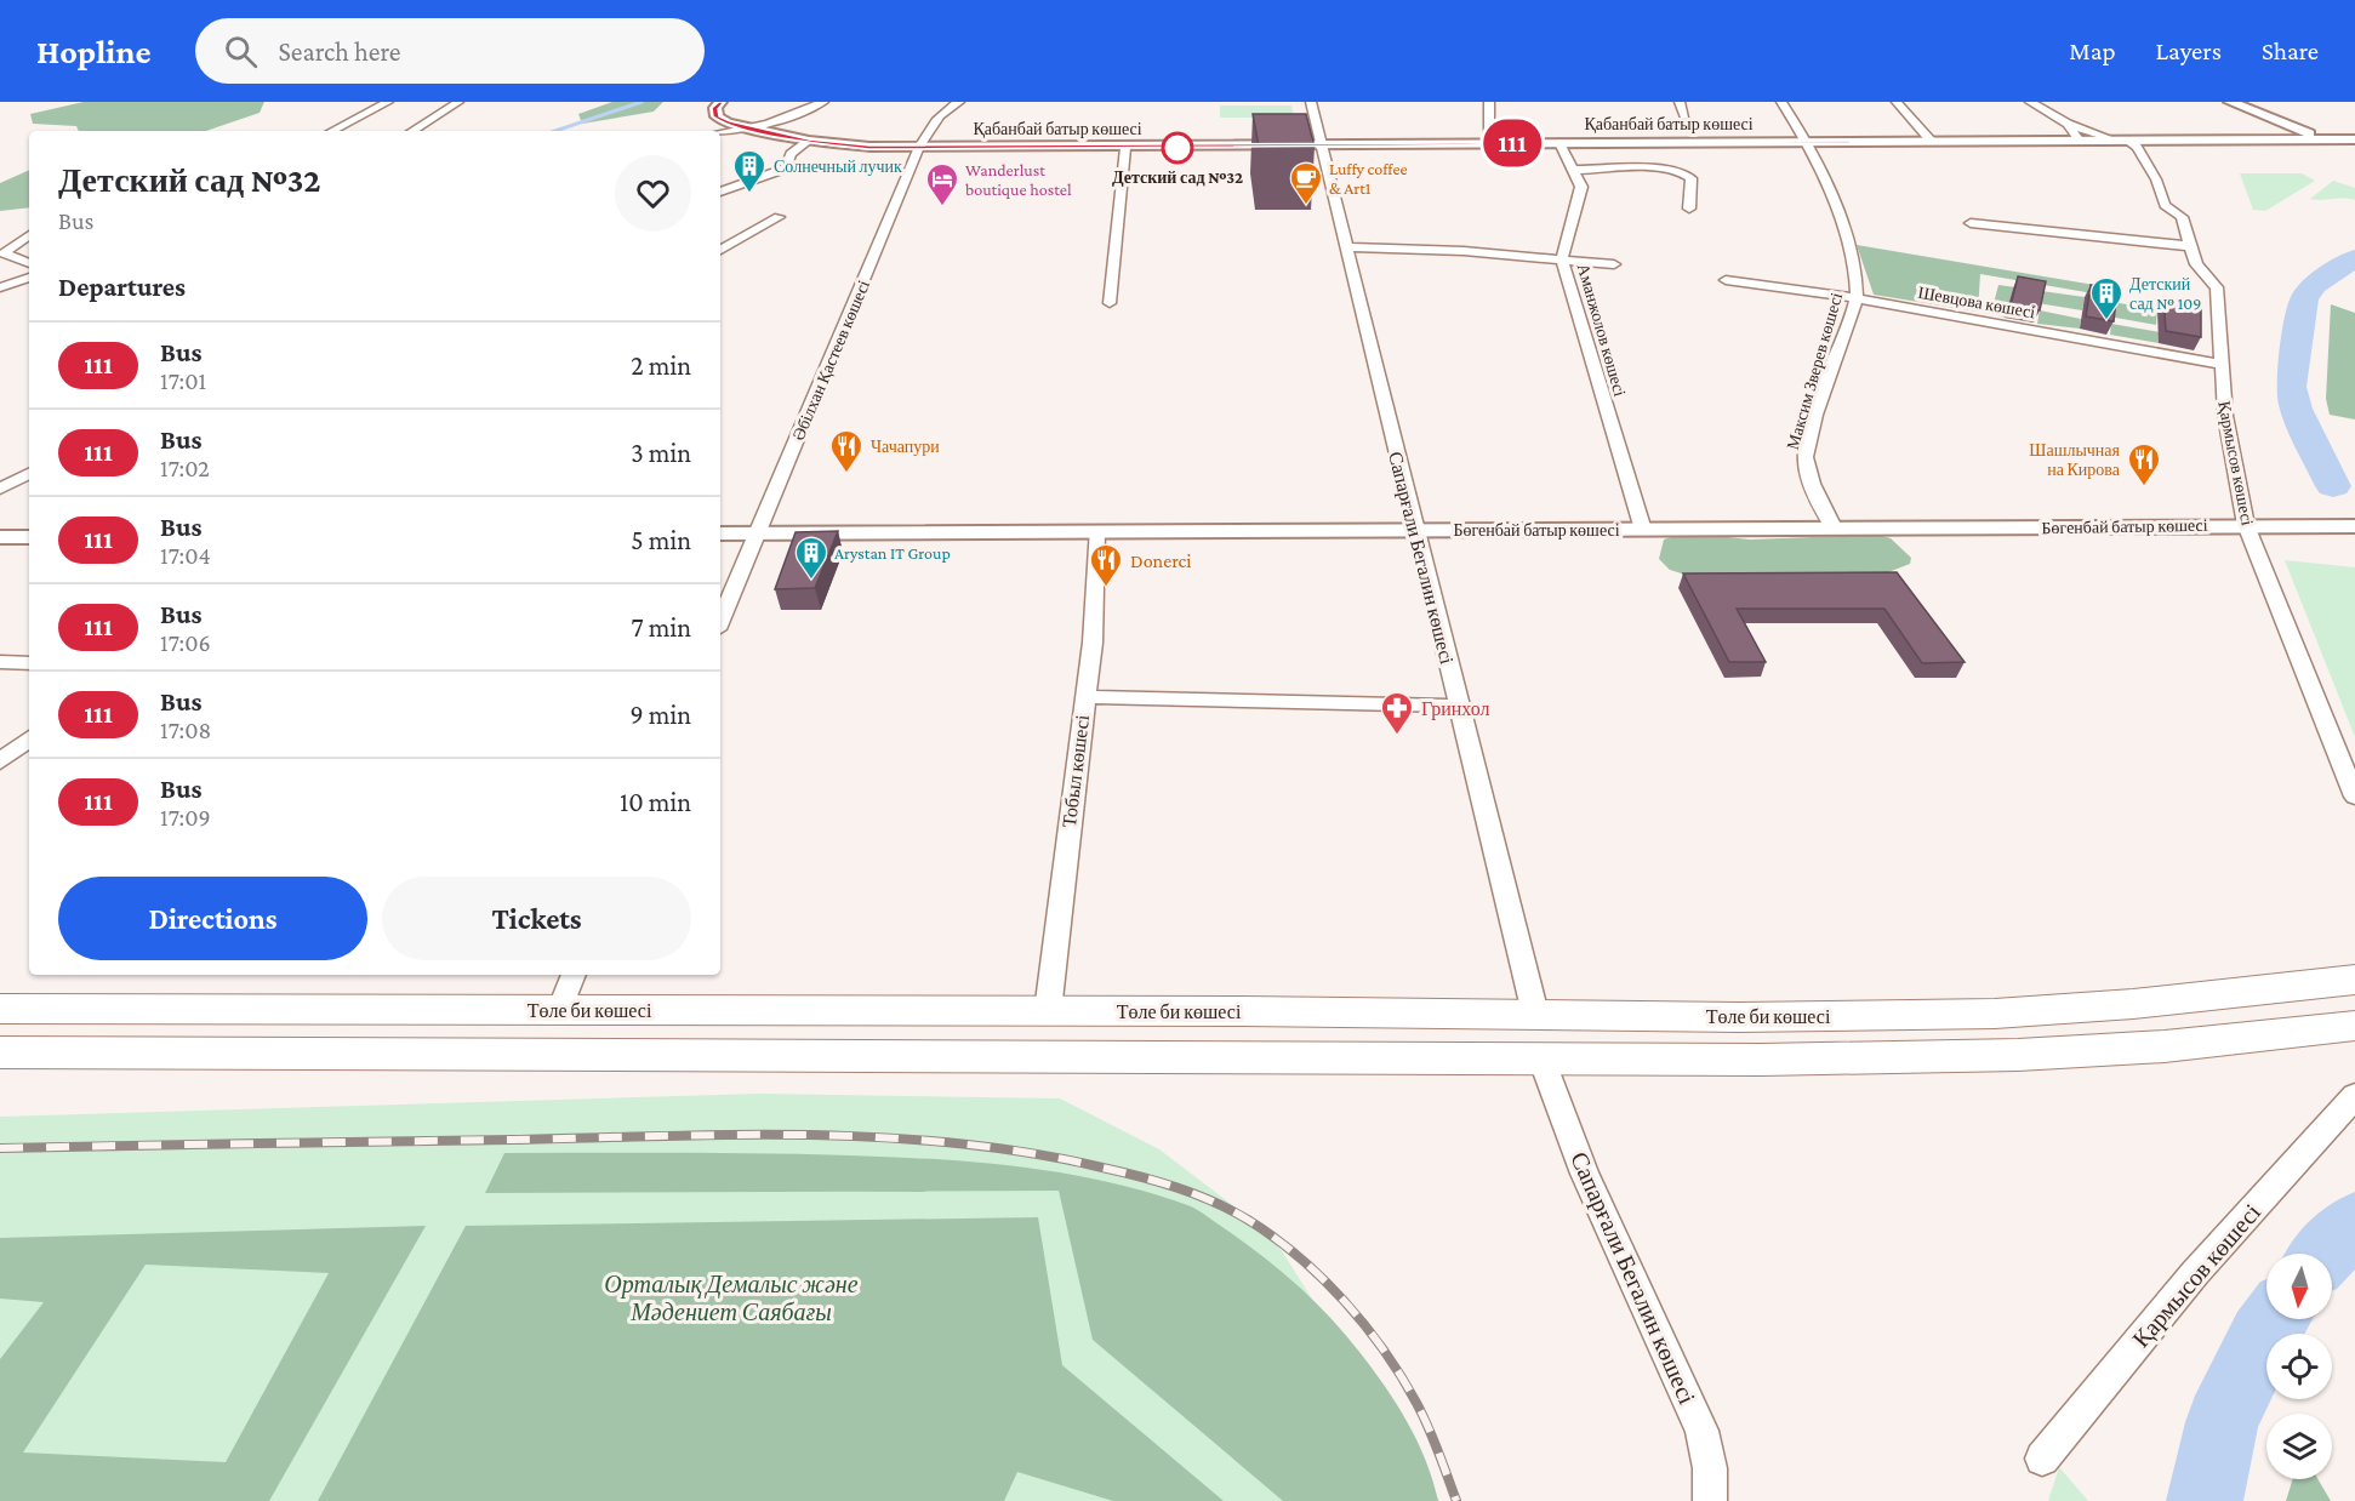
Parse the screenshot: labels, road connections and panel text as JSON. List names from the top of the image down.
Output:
{
  "streets": {
    "main road": ["Төле би көшесі"],
    "street": [
      "Қабанбай батыр көшесі",
      "Шевцова көшесі",
      "Аманжолов көшесі",
      "Әбілхан Қастеев көшесі",
      "Максим Зверев көшесі",
      "Қармысов көшесі",
      "Бөгенбай батыр көшесі",
      "Сапарғали Бегалин көшесі",
      "Тобыл көшесі"
    ]
  },
  "crossings": [
    ["Қабанбай батыр көшесі", "Аманжолов көшесі"],
    ["Қабанбай батыр көшесі", "Әбілхан Қастеев көшесі"],
    ["Қабанбай батыр көшесі", "Максим Зверев көшесі"],
    ["Қабанбай батыр көшесі", "Қармысов көшесі"],
    ["Қабанбай батыр көшесі", "Сапарғали Бегалин көшесі"],
    ["Шевцова көшесі", "Максим Зверев көшесі"],
    ["Шевцова көшесі", "Қармысов көшесі"],
    ["Аманжолов көшесі", "Бөгенбай батыр көшесі"],
    ["Әбілхан Қастеев көшесі", "Бөгенбай батыр көшесі"],
    ["Максим Зверев көшесі", "Бөгенбай батыр көшесі"],
    ["Қармысов көшесі", "Бөгенбай батыр көшесі"],
    ["Бөгенбай батыр көшесі", "Сапарғали Бегалин көшесі"],
    ["Бөгенбай батыр көшесі", "Тобыл көшесі"],
    ["Сапарғали Бегалин көшесі", "Төле би көшесі"],
    ["Тобыл көшесі", "Төле би көшесі"]
  ],
  "parks": ["Орталық Демалыс және Мәдениет Саябағы"],
  "places": {
    "other": ["Детский сад №32"],
    "building": ["Солнечный лучик", "Детский сад № 109", "Arystan IT Group"],
    "cafe": ["Luffy coffee & Art1"],
    "hotel": ["Wanderlust boutique hostel"],
    "restaurant": ["Чачапури", "Шашлычная на Кирова", "Donerci"],
    "pharmacy": ["Гринхол"]
  },
  "lines": ["bus line 111"],
  "north": "bottom",
  "page": {
    "header": "Hopline",
    "search": "Search here",
    "nav": ["Map", "Layers", "Share"],
    "on_map": "111",
    "heading": [
      ["Детский сад №32", "Bus"],
      "Departures"
    ],
    "list": [
      {
        "mark": "111",
        "name": "Bus",
        "note": "17:01",
        "value": "2 min"
      },
      {
        "mark": "111",
        "name": "Bus",
        "note": "17:02",
        "value": "3 min"
      },
      {
        "mark": "111",
        "name": "Bus",
        "note": "17:04",
        "value": "5 min"
      },
      {
        "mark": "111",
        "name": "Bus",
        "note": "17:06",
        "value": "7 min"
      },
      {
        "mark": "111",
        "name": "Bus",
        "note": "17:08",
        "value": "9 min"
      },
      {
        "mark": "111",
        "name": "Bus",
        "note": "17:09",
        "value": "10 min"
      }
    ],
    "buttons": ["Directions", "Tickets"]
  }
}
